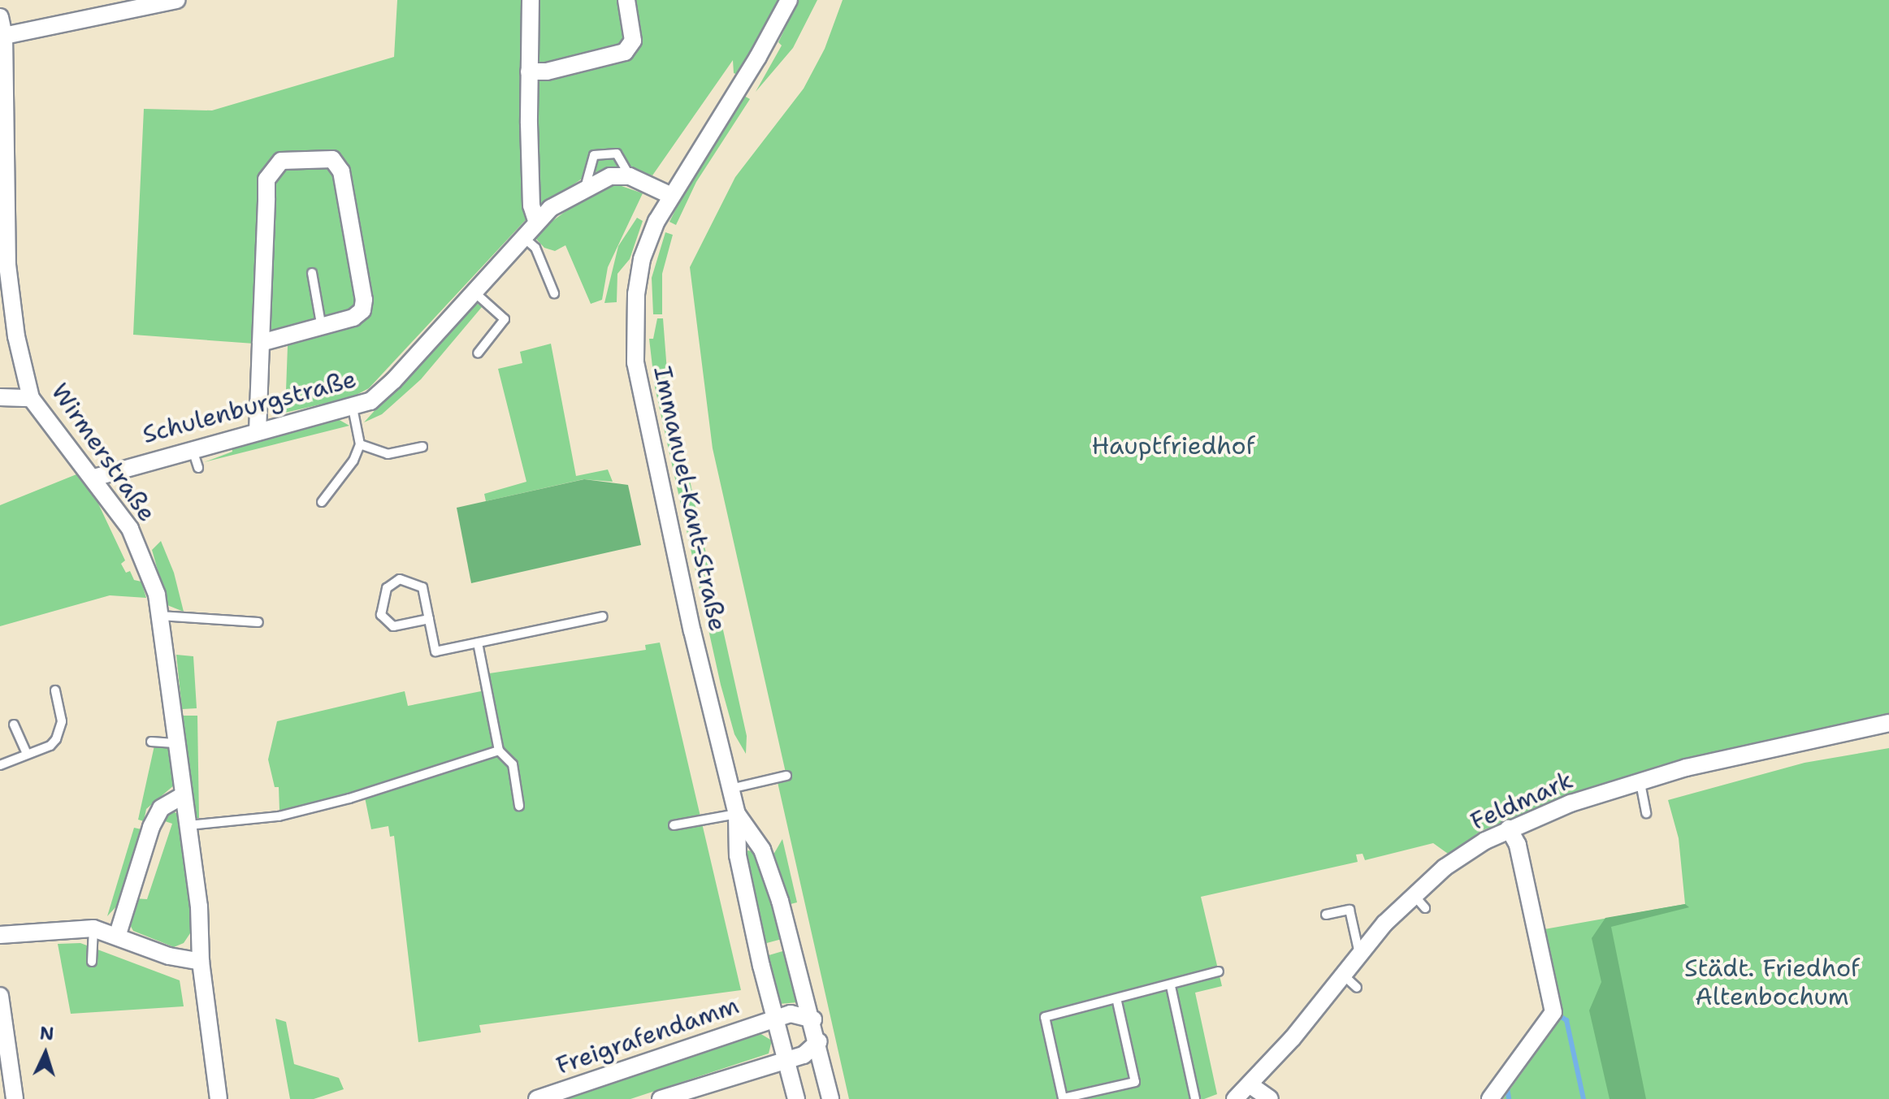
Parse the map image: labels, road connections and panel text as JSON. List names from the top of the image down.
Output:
{
  "streets": {
    "street": [
      "Schulenburgstraße",
      "Wirmerstraße",
      "Immanuel-Kant-Straße",
      "Feldmark",
      "Freigrafendamm"
    ]
  },
  "crossings": [
    ["Schulenburgstraße", "Wirmerstraße"],
    ["Immanuel-Kant-Straße", "Freigrafendamm"]
  ],
  "parks": ["Hauptfriedhof", "Städt. Friedhof Altenbochum"],
  "north": "top"
}
